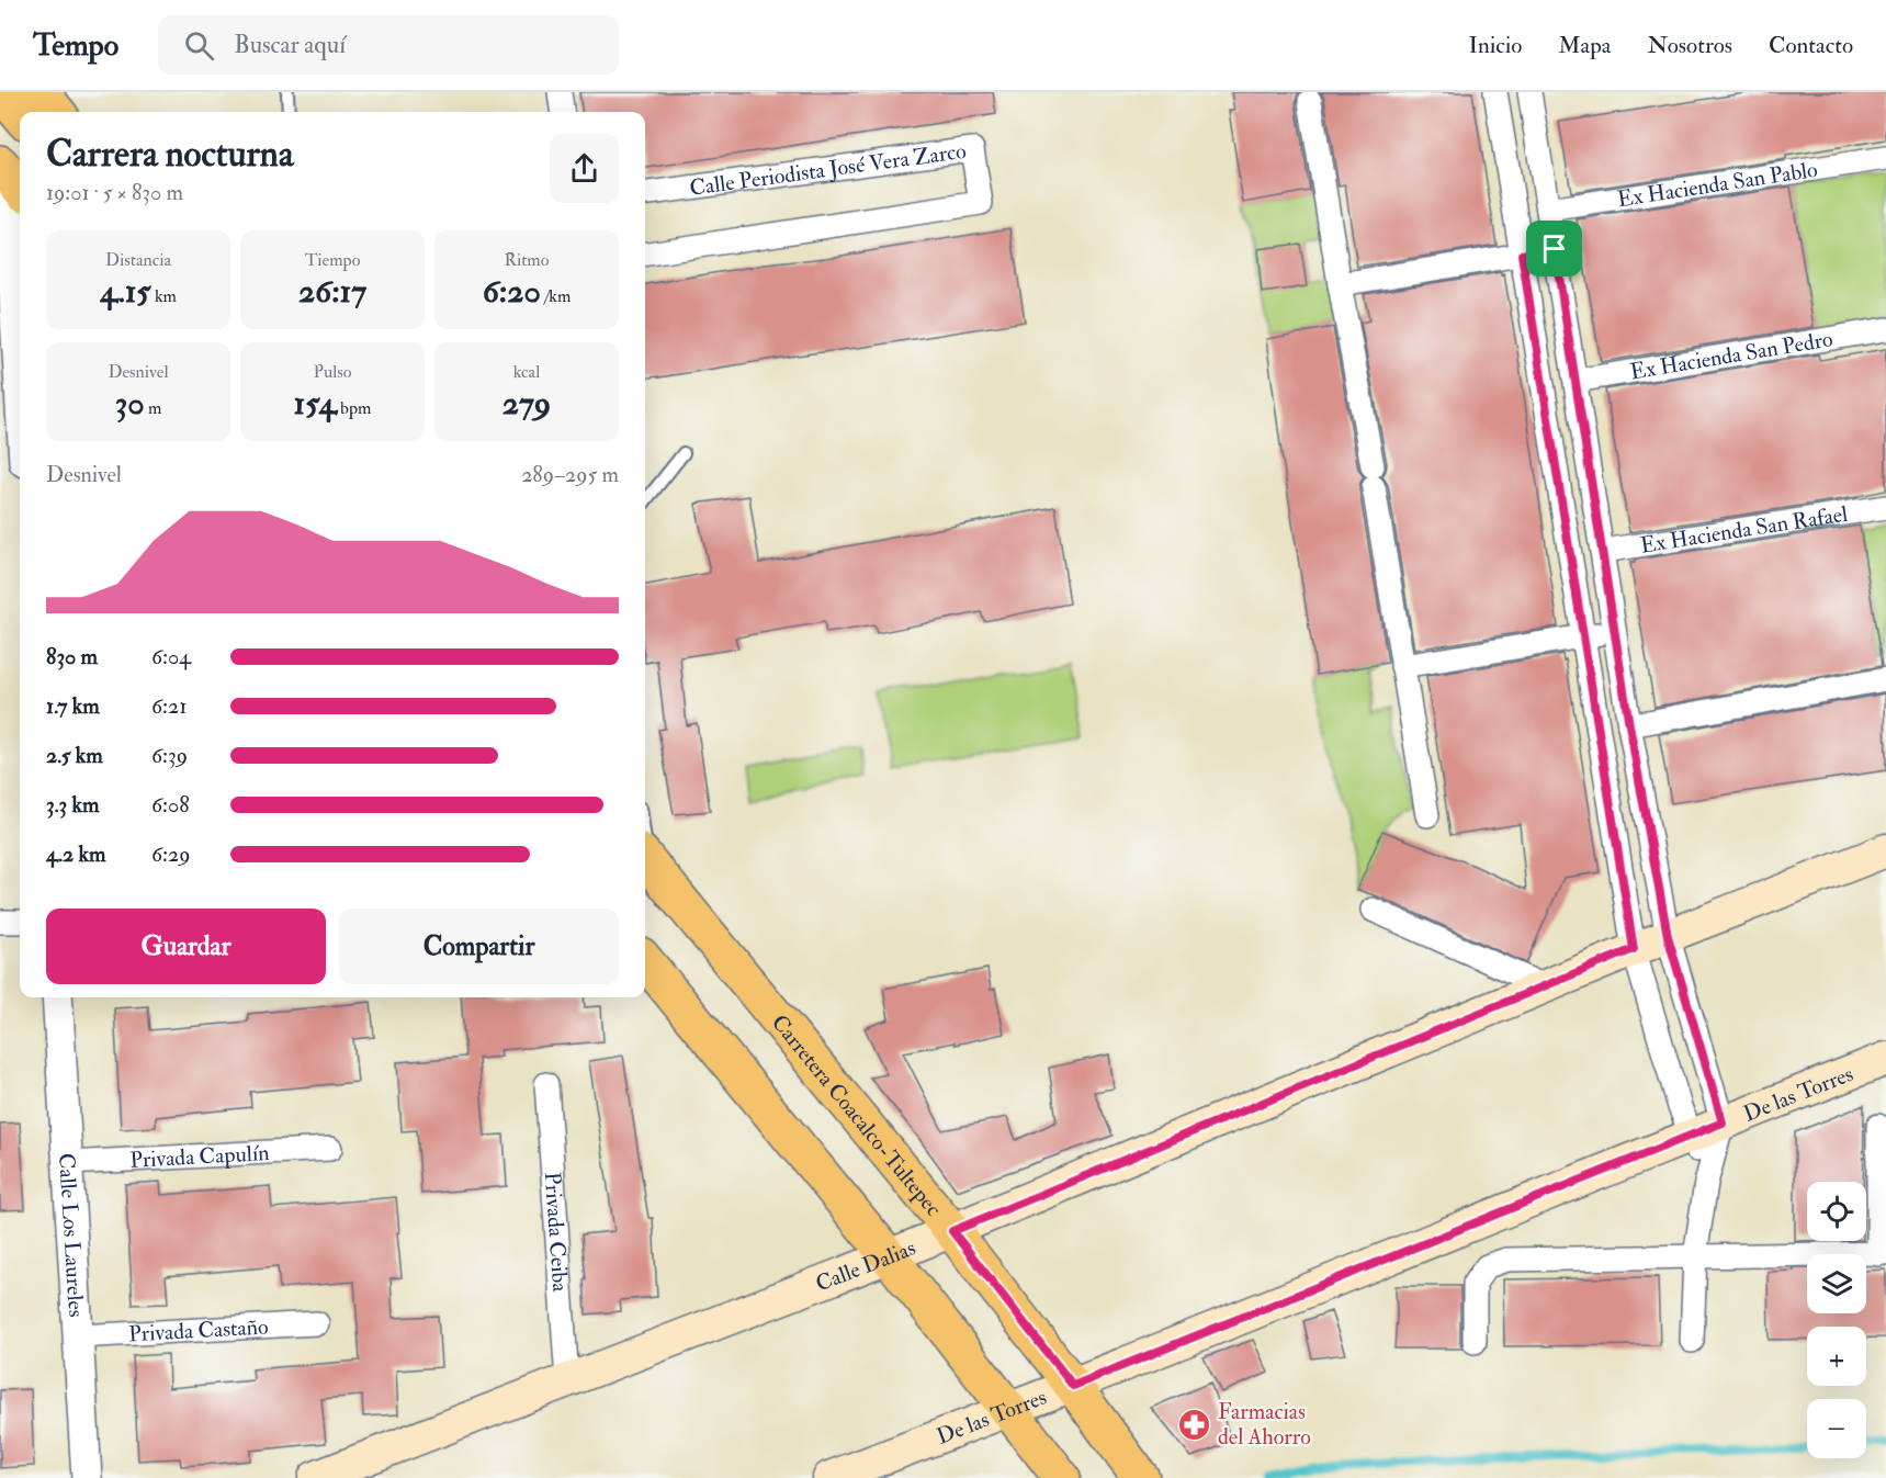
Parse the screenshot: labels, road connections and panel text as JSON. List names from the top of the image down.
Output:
{
  "streets": {
    "main road": ["De las Torres", "Carretera Coacalco-Tultepec", "Calle Dalias"],
    "street": [
      "Calle Periodista José Vera Zarco",
      "Ex Hacienda San Pablo",
      "Ex Hacienda San Pedro",
      "Ex Hacienda San Rafael",
      "Privada Capulín",
      "Privada Ceiba",
      "Calle Los Laureles",
      "Privada Castaño"
    ]
  },
  "crossings": [
    ["De las Torres", "Carretera Coacalco-Tultepec"],
    ["Carretera Coacalco-Tultepec", "Calle Dalias"],
    ["Privada Capulín", "Calle Los Laureles"],
    ["Privada Ceiba", "Calle Dalias"],
    ["Calle Los Laureles", "Privada Castaño"]
  ],
  "places": {
    "pharmacy": ["Farmacias del Ahorro"]
  },
  "page": {
    "header": "Tempo",
    "search": "Buscar aquí",
    "nav": [
      "Inicio",
      "Mapa",
      "Nosotros",
      "Contacto"
    ],
    "heading": ["Carrera nocturna", "19:01 · 5 × 830 m"],
    "stats": [
      ["Distancia", "4.15 km"],
      ["Tiempo", "26:17"],
      ["Ritmo", "6:20 /km"],
      ["Desnivel", "30 m"],
      ["Pulso", "154 bpm"],
      ["kcal", "279"]
    ],
    "chart": ["Desnivel", "289–295 m"],
    "list": [
      {
        "name": "830 m",
        "note": "6:04"
      },
      {
        "name": "1.7 km",
        "note": "6:21"
      },
      {
        "name": "2.5 km",
        "note": "6:39"
      },
      {
        "name": "3.3 km",
        "note": "6:08"
      },
      {
        "name": "4.2 km",
        "note": "6:29"
      }
    ],
    "buttons": ["Guardar", "Compartir"],
    "map_buttons": ["+", "−"]
  }
}
